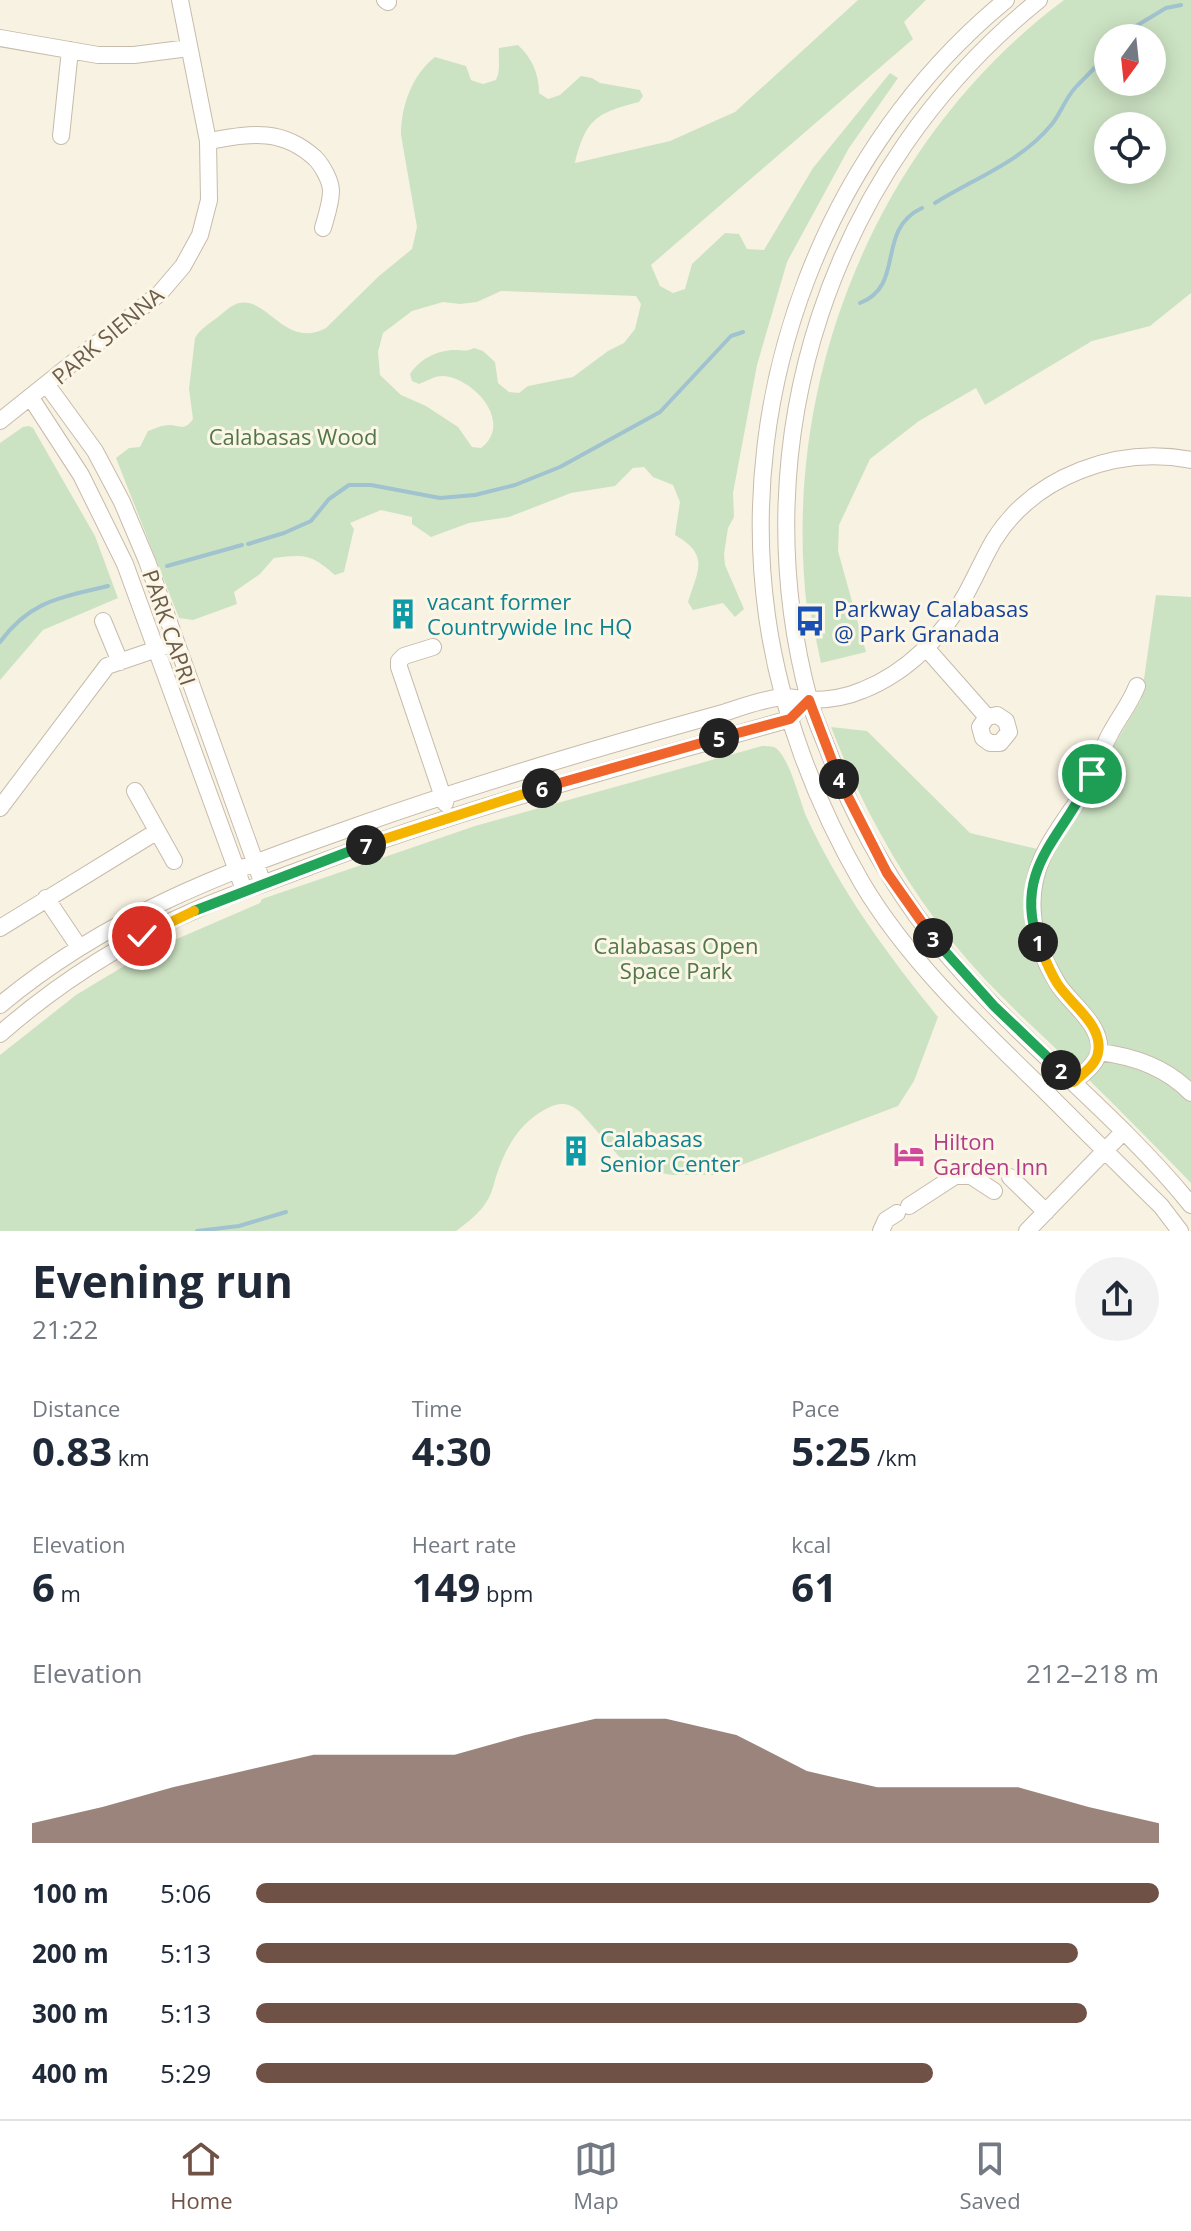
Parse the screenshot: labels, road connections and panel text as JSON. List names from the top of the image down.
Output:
{
  "streets": {
    "street": ["PARK SIENNA", "PARK CAPRI"]
  },
  "crossings": [
    ["PARK SIENNA", "PARK CAPRI"]
  ],
  "parks": ["Calabasas Wood", "Calabasas Open Space Park"],
  "places": {
    "building": ["vacant former Countrywide Inc HQ", "Calabasas Senior Center"],
    "bus stop": ["Parkway Calabasas @ Park Granada"],
    "hotel": ["Hilton Garden Inn"]
  },
  "north": "bottom",
  "page": {
    "pins": [
      "5",
      "4",
      "6",
      "7",
      "3",
      "1",
      "2"
    ],
    "heading": ["Evening run", "21:22"],
    "stats": [
      ["Distance", "0.83 km"],
      ["Time", "4:30"],
      ["Pace", "5:25 /km"],
      ["Elevation", "6 m"],
      ["Heart rate", "149 bpm"],
      ["kcal", "61"]
    ],
    "chart": ["Elevation", "212–218 m"],
    "list": [
      {
        "name": "100 m",
        "note": "5:06"
      },
      {
        "name": "200 m",
        "note": "5:13"
      },
      {
        "name": "300 m",
        "note": "5:13"
      },
      {
        "name": "400 m",
        "note": "5:29"
      }
    ],
    "tabs": ["Home", "Map", "Saved"]
  }
}
